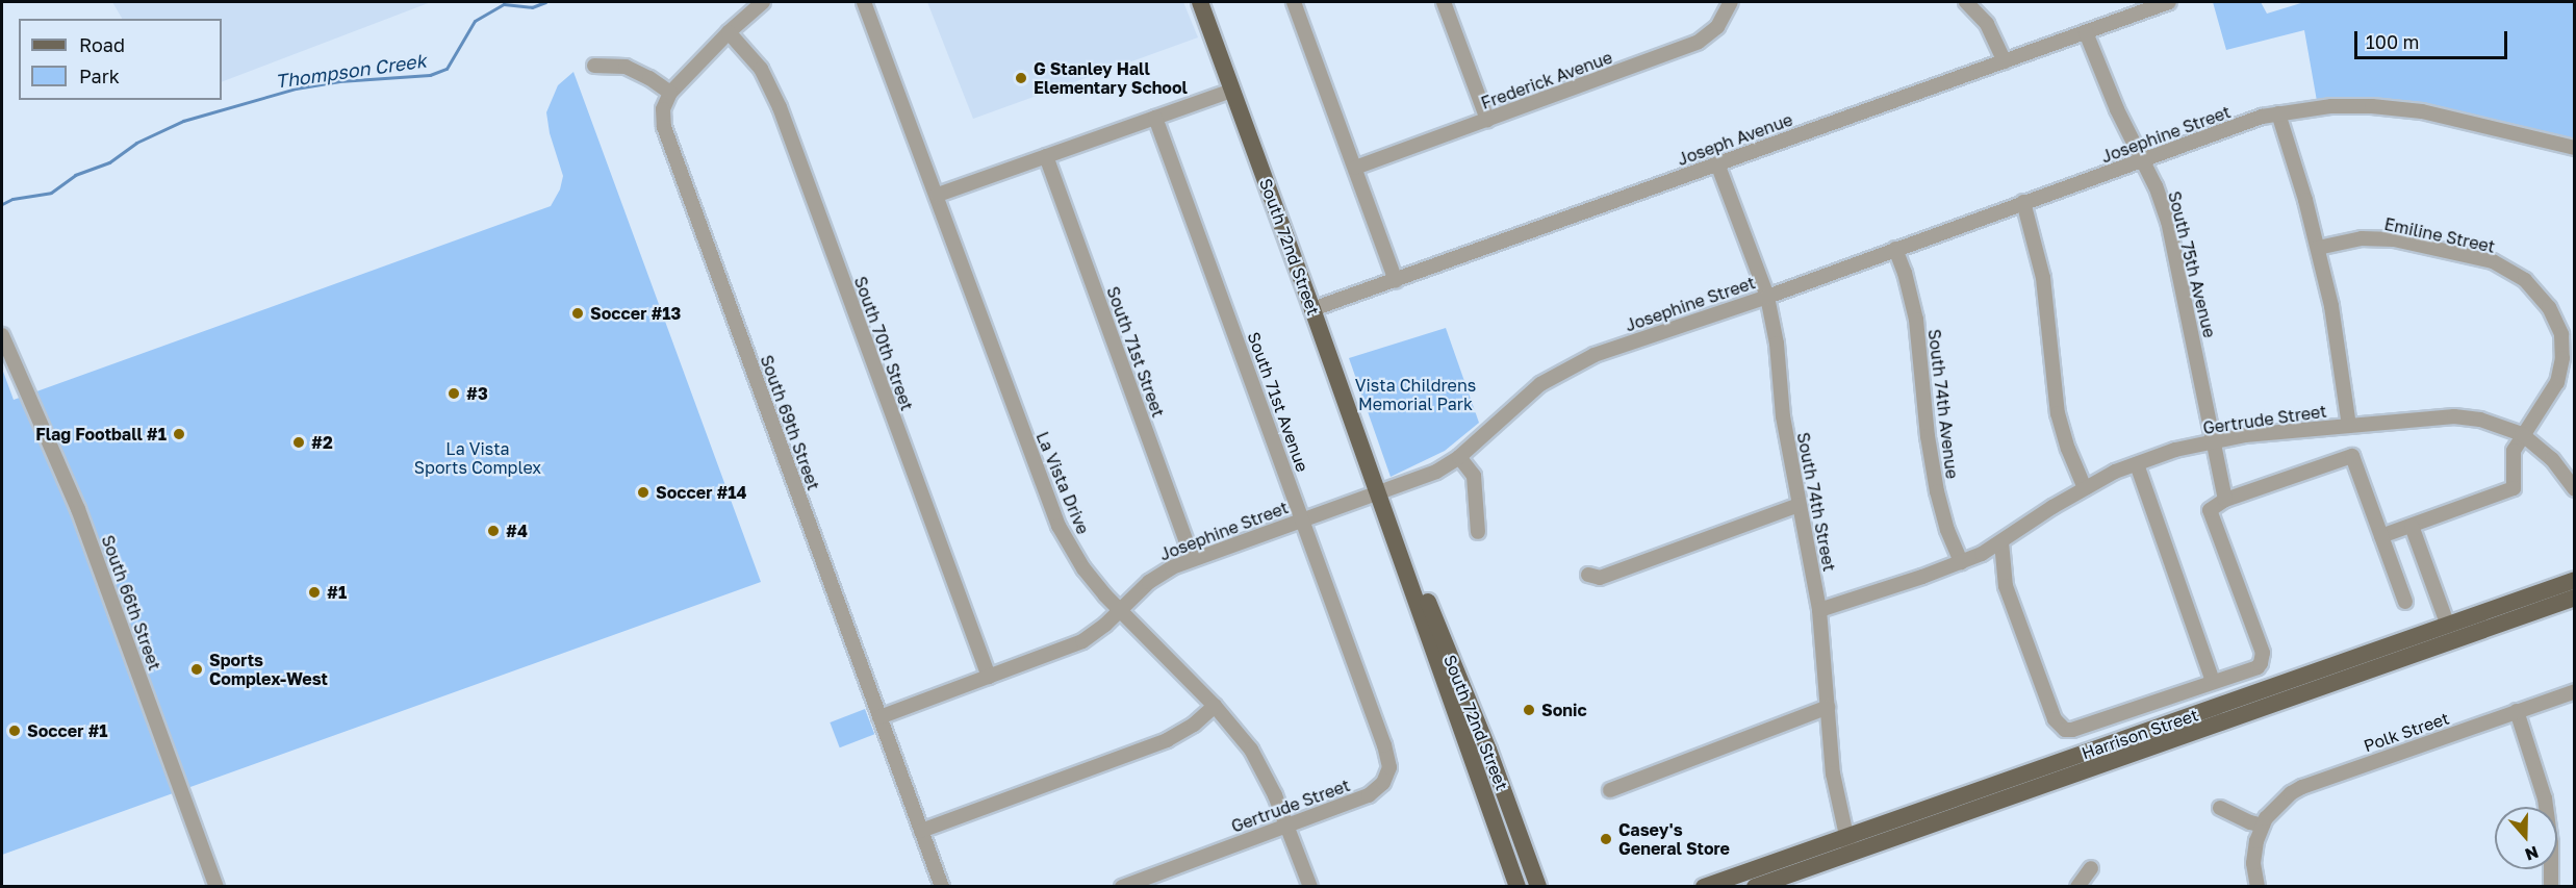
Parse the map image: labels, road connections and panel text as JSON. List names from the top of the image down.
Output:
{
  "streets": {
    "main road": ["South 72nd Street", "Harrison Street"],
    "street": [
      "Frederick Avenue",
      "Josephine Street",
      "Joseph Avenue",
      "Emiline Street",
      "South 75th Avenue",
      "South 70th Street",
      "South 71st Street",
      "South 71st Avenue",
      "South 74th Avenue",
      "Gertrude Street",
      "South 69th Street",
      "La Vista Drive",
      "South 74th Street",
      "South 66th Street",
      "Polk Street"
    ]
  },
  "crossings": [
    ["Josephine Street", "South 72nd Street"],
    ["Josephine Street", "South 75th Avenue"],
    ["Josephine Street", "South 70th Street"],
    ["Josephine Street", "South 71st Street"],
    ["Josephine Street", "South 71st Avenue"],
    ["Josephine Street", "South 74th Avenue"],
    ["Josephine Street", "South 69th Street"],
    ["Josephine Street", "La Vista Drive"],
    ["Josephine Street", "South 74th Street"],
    ["Joseph Avenue", "South 72nd Street"],
    ["Joseph Avenue", "South 75th Avenue"],
    ["Joseph Avenue", "South 74th Street"],
    ["Emiline Street", "Gertrude Street"],
    ["South 75th Avenue", "Gertrude Street"],
    ["South 71st Avenue", "Gertrude Street"],
    ["South 74th Avenue", "Gertrude Street"],
    ["Gertrude Street", "La Vista Drive"],
    ["Gertrude Street", "South 74th Street"],
    ["South 74th Street", "Harrison Street"]
  ],
  "water": ["Thompson Creek"],
  "parks": ["Vista Childrens Memorial Park", "La Vista Sports Complex"],
  "places": [
    "G Stanley Hall Elementary School",
    "Soccer #13",
    "#3",
    "Flag Football #1",
    "#2",
    "Soccer #14",
    "#4",
    "#1",
    "Sports Complex-West",
    "Sonic",
    "Soccer #1",
    "Casey's General Store"
  ],
  "legend": ["Road", "Park"],
  "scale_bar": "100 m",
  "north": "bottom"
}
